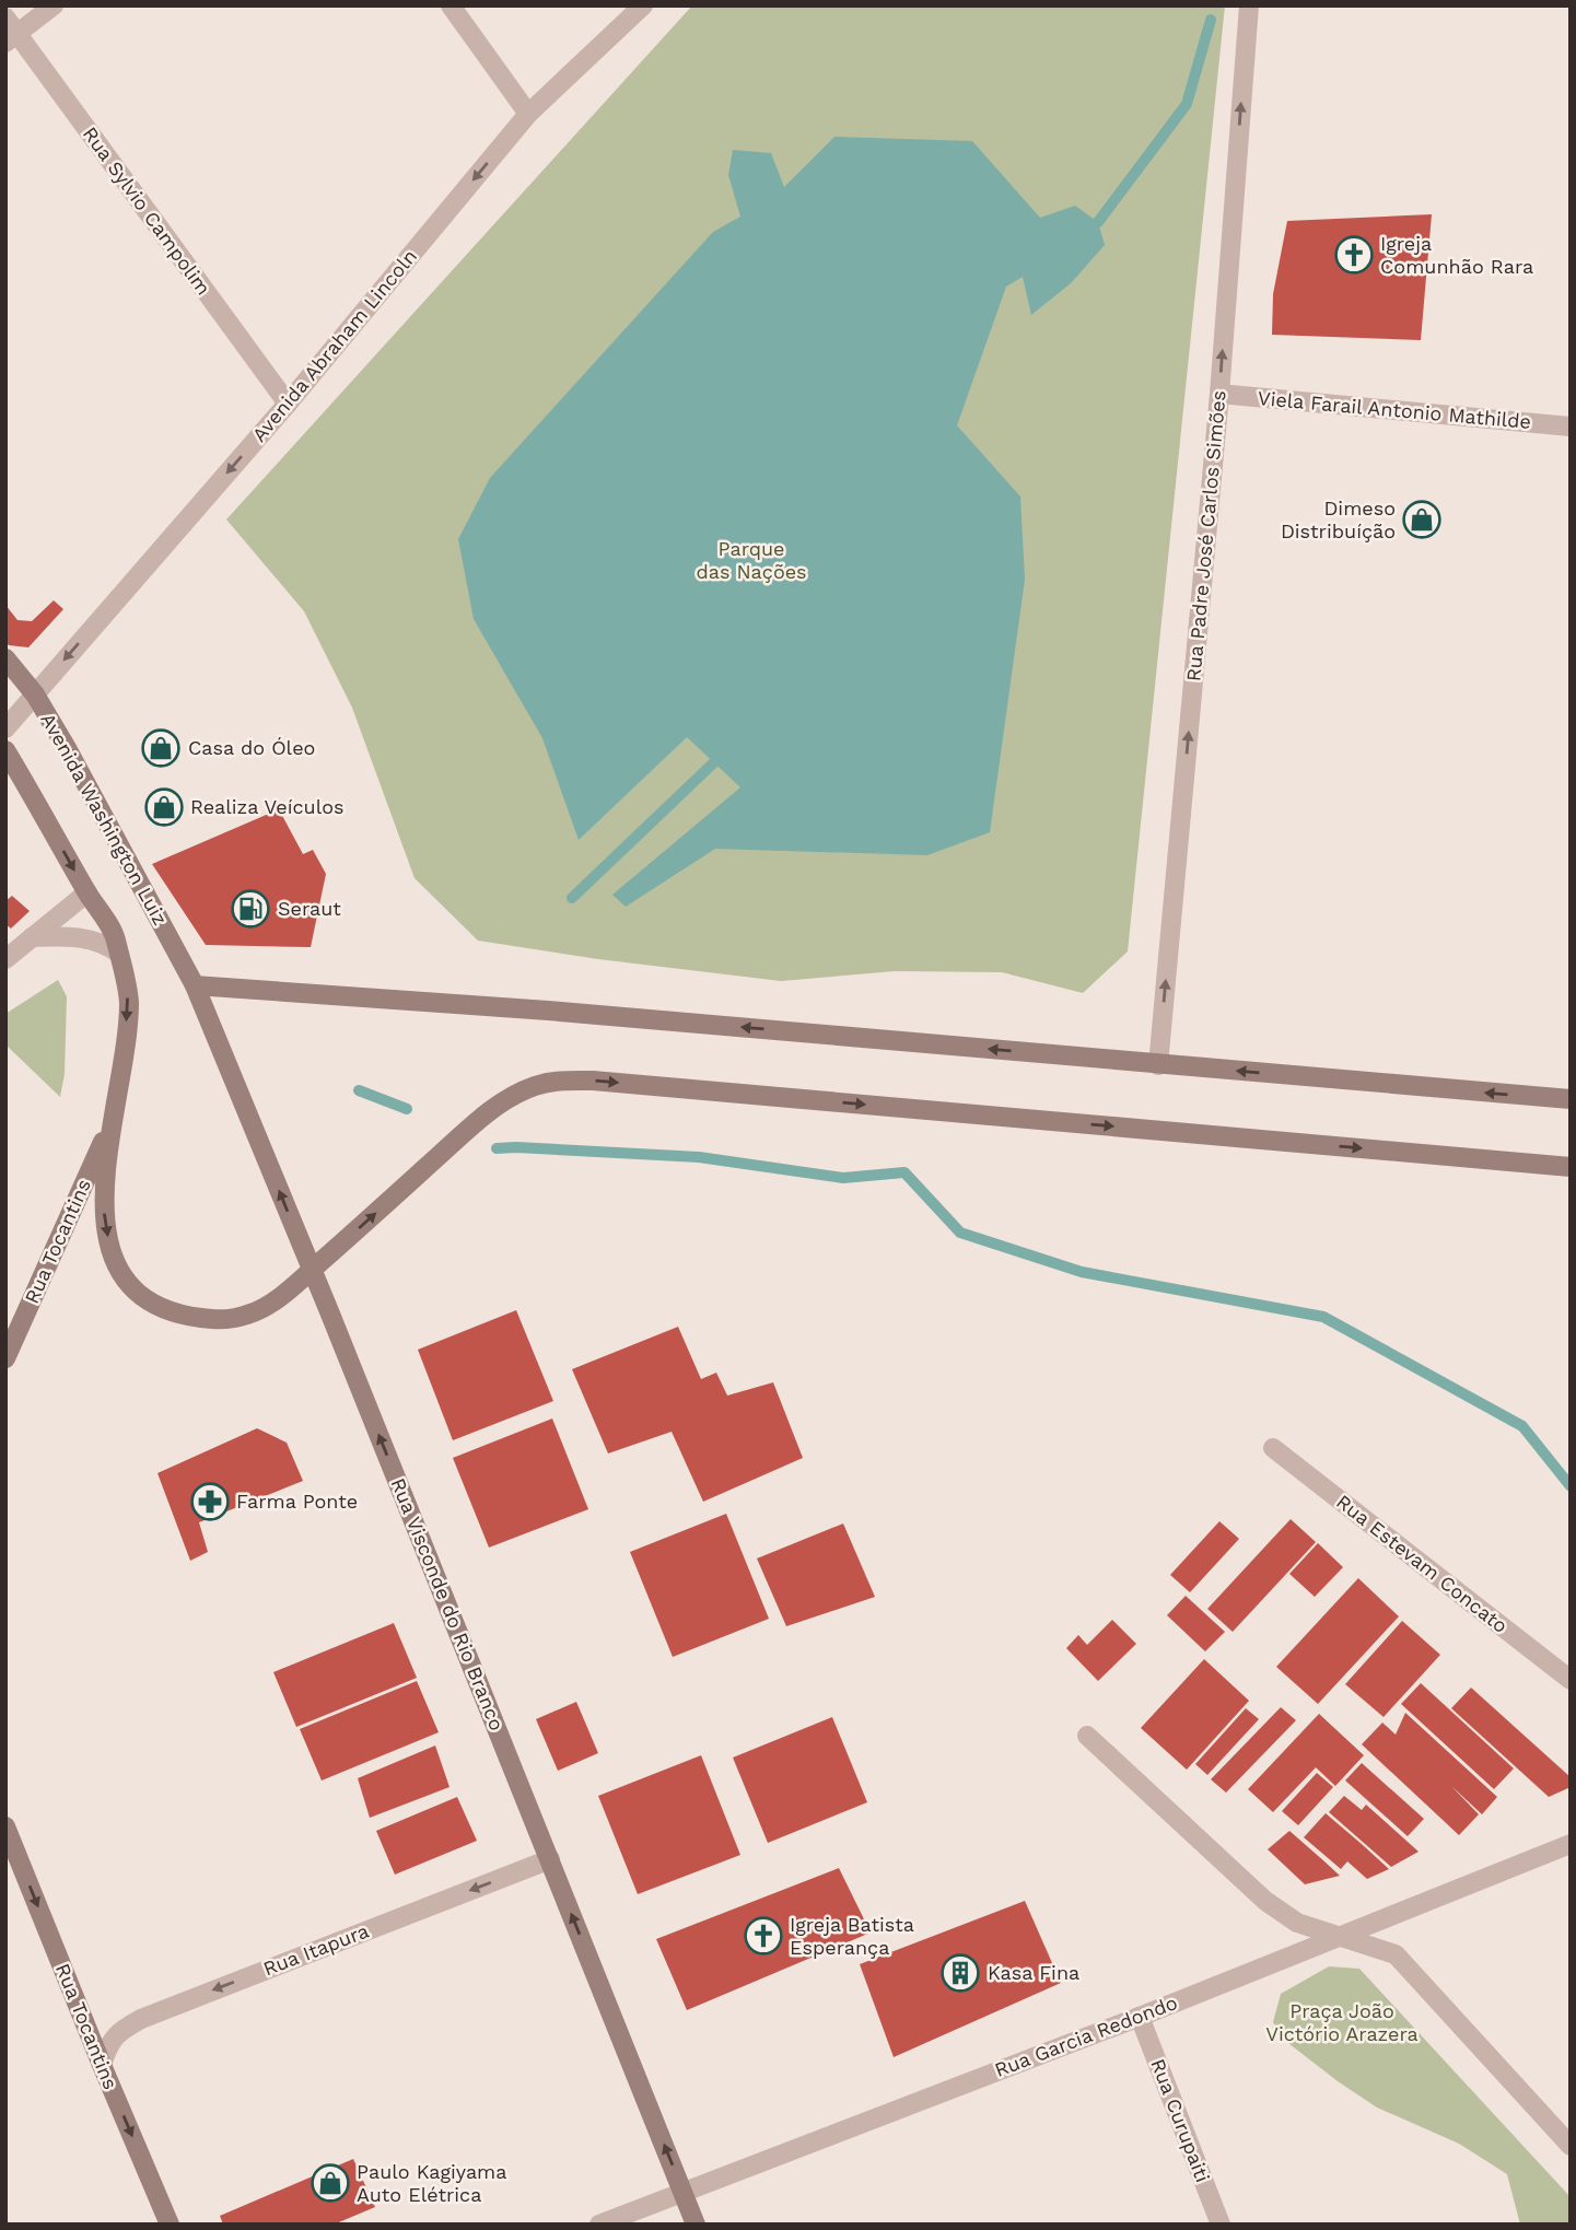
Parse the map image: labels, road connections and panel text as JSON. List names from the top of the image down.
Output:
{
  "streets": {
    "main road": ["Avenida Washington Luiz", "Rua Tocantins", "Rua Visconde do Rio Branco"],
    "street": [
      "Rua Sylvio Campolim",
      "Avenida Abraham Lincoln",
      "Viela Farail Antonio Mathilde",
      "Rua Padre José Carlos Simões",
      "Rua Estevam Concato",
      "Rua Itapura",
      "Rua Garcia Redondo",
      "Rua Curupaiti"
    ]
  },
  "crossings": [
    ["Rua Sylvio Campolim", "Avenida Abraham Lincoln"],
    ["Avenida Abraham Lincoln", "Avenida Washington Luiz"],
    ["Viela Farail Antonio Mathilde", "Rua Padre José Carlos Simões"],
    ["Avenida Washington Luiz", "Rua Visconde do Rio Branco"],
    ["Rua Tocantins", "Rua Itapura"],
    ["Rua Visconde do Rio Branco", "Rua Itapura"],
    ["Rua Visconde do Rio Branco", "Rua Garcia Redondo"],
    ["Rua Garcia Redondo", "Rua Curupaiti"]
  ],
  "one_way": [
    "Avenida Abraham Lincoln",
    "Rua Padre José Carlos Simões",
    "Rua Tocantins",
    "Rua Visconde do Rio Branco",
    "Rua Itapura"
  ],
  "parks": ["Parque das Nações", "Praça João Victório Arazera"],
  "places": {
    "church": ["Igreja Comunhão Rara", "Igreja Batista Esperança"],
    "shop": [
      "Dimeso Distribuíção",
      "Casa do Óleo",
      "Realiza Veículos",
      "Paulo Kagiyama Auto Elétrica"
    ],
    "fuel station": ["Seraut"],
    "pharmacy": ["Farma Ponte"],
    "building": ["Kasa Fina"]
  }
}
